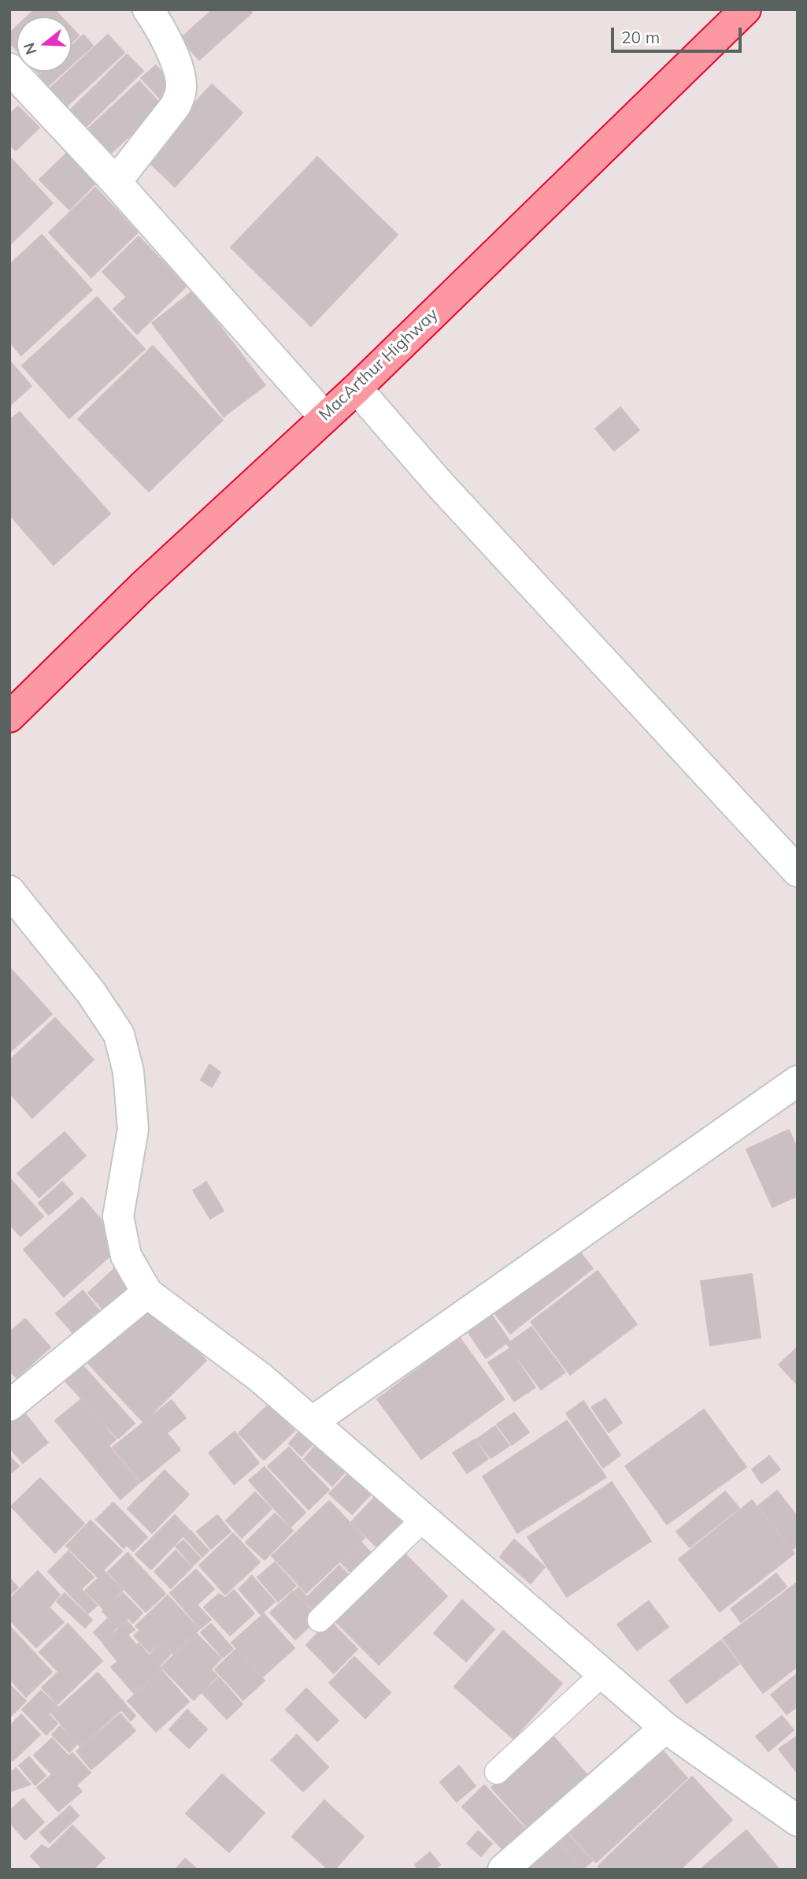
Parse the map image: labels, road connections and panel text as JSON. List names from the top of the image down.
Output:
{
  "streets": {
    "highway": ["MacArthur Highway"]
  },
  "scale_bar": "20 m",
  "north": "left"
}
